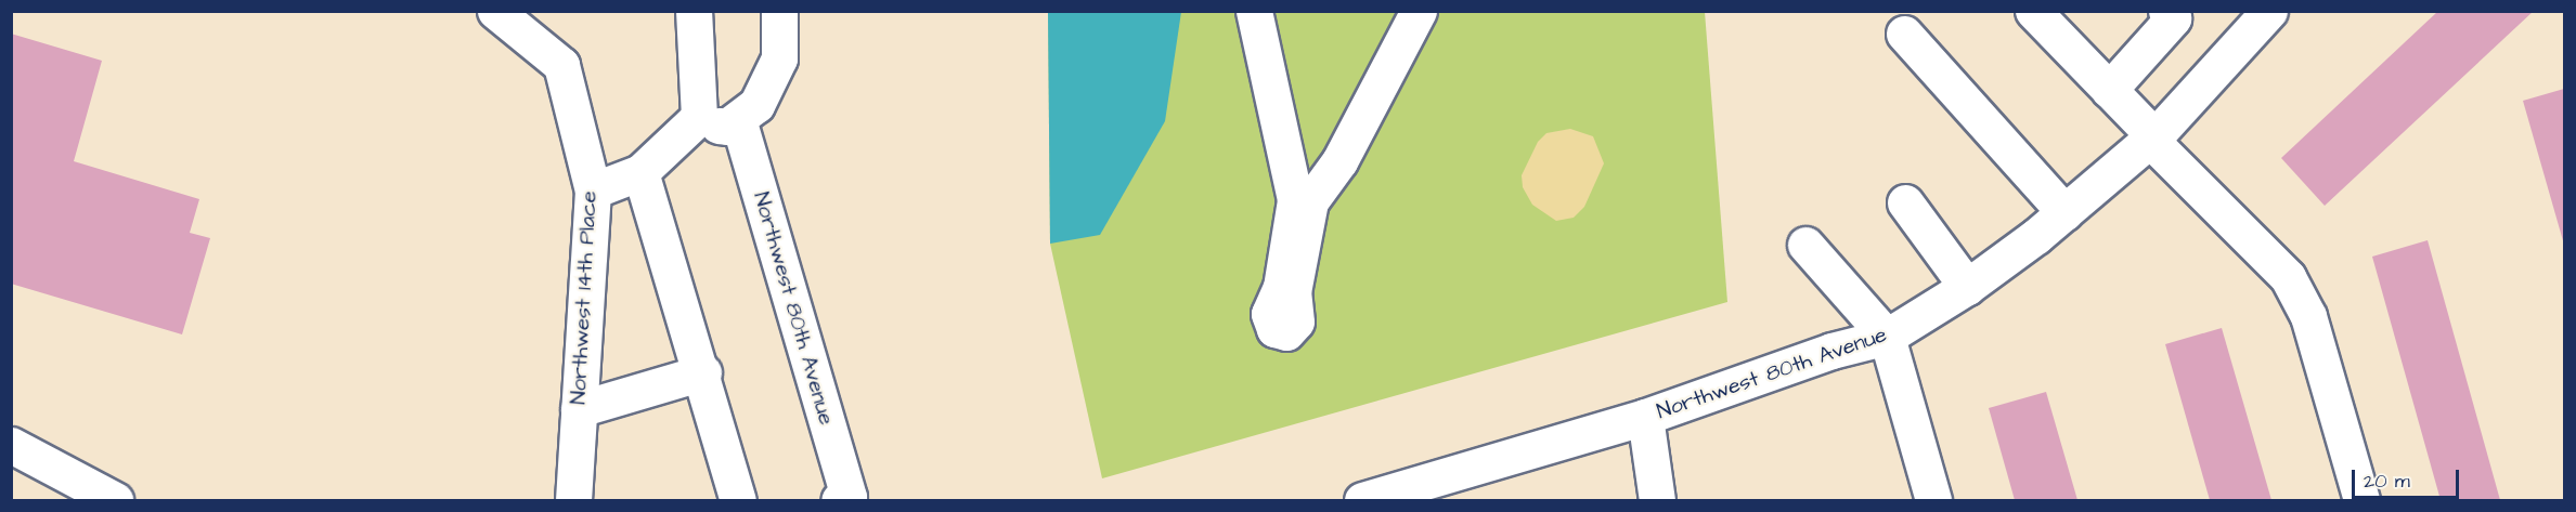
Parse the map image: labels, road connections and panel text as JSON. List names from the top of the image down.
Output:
{
  "streets": {
    "street": ["Northwest 14th Place", "Northwest 80th Avenue"]
  },
  "scale_bar": "20 m"
}
